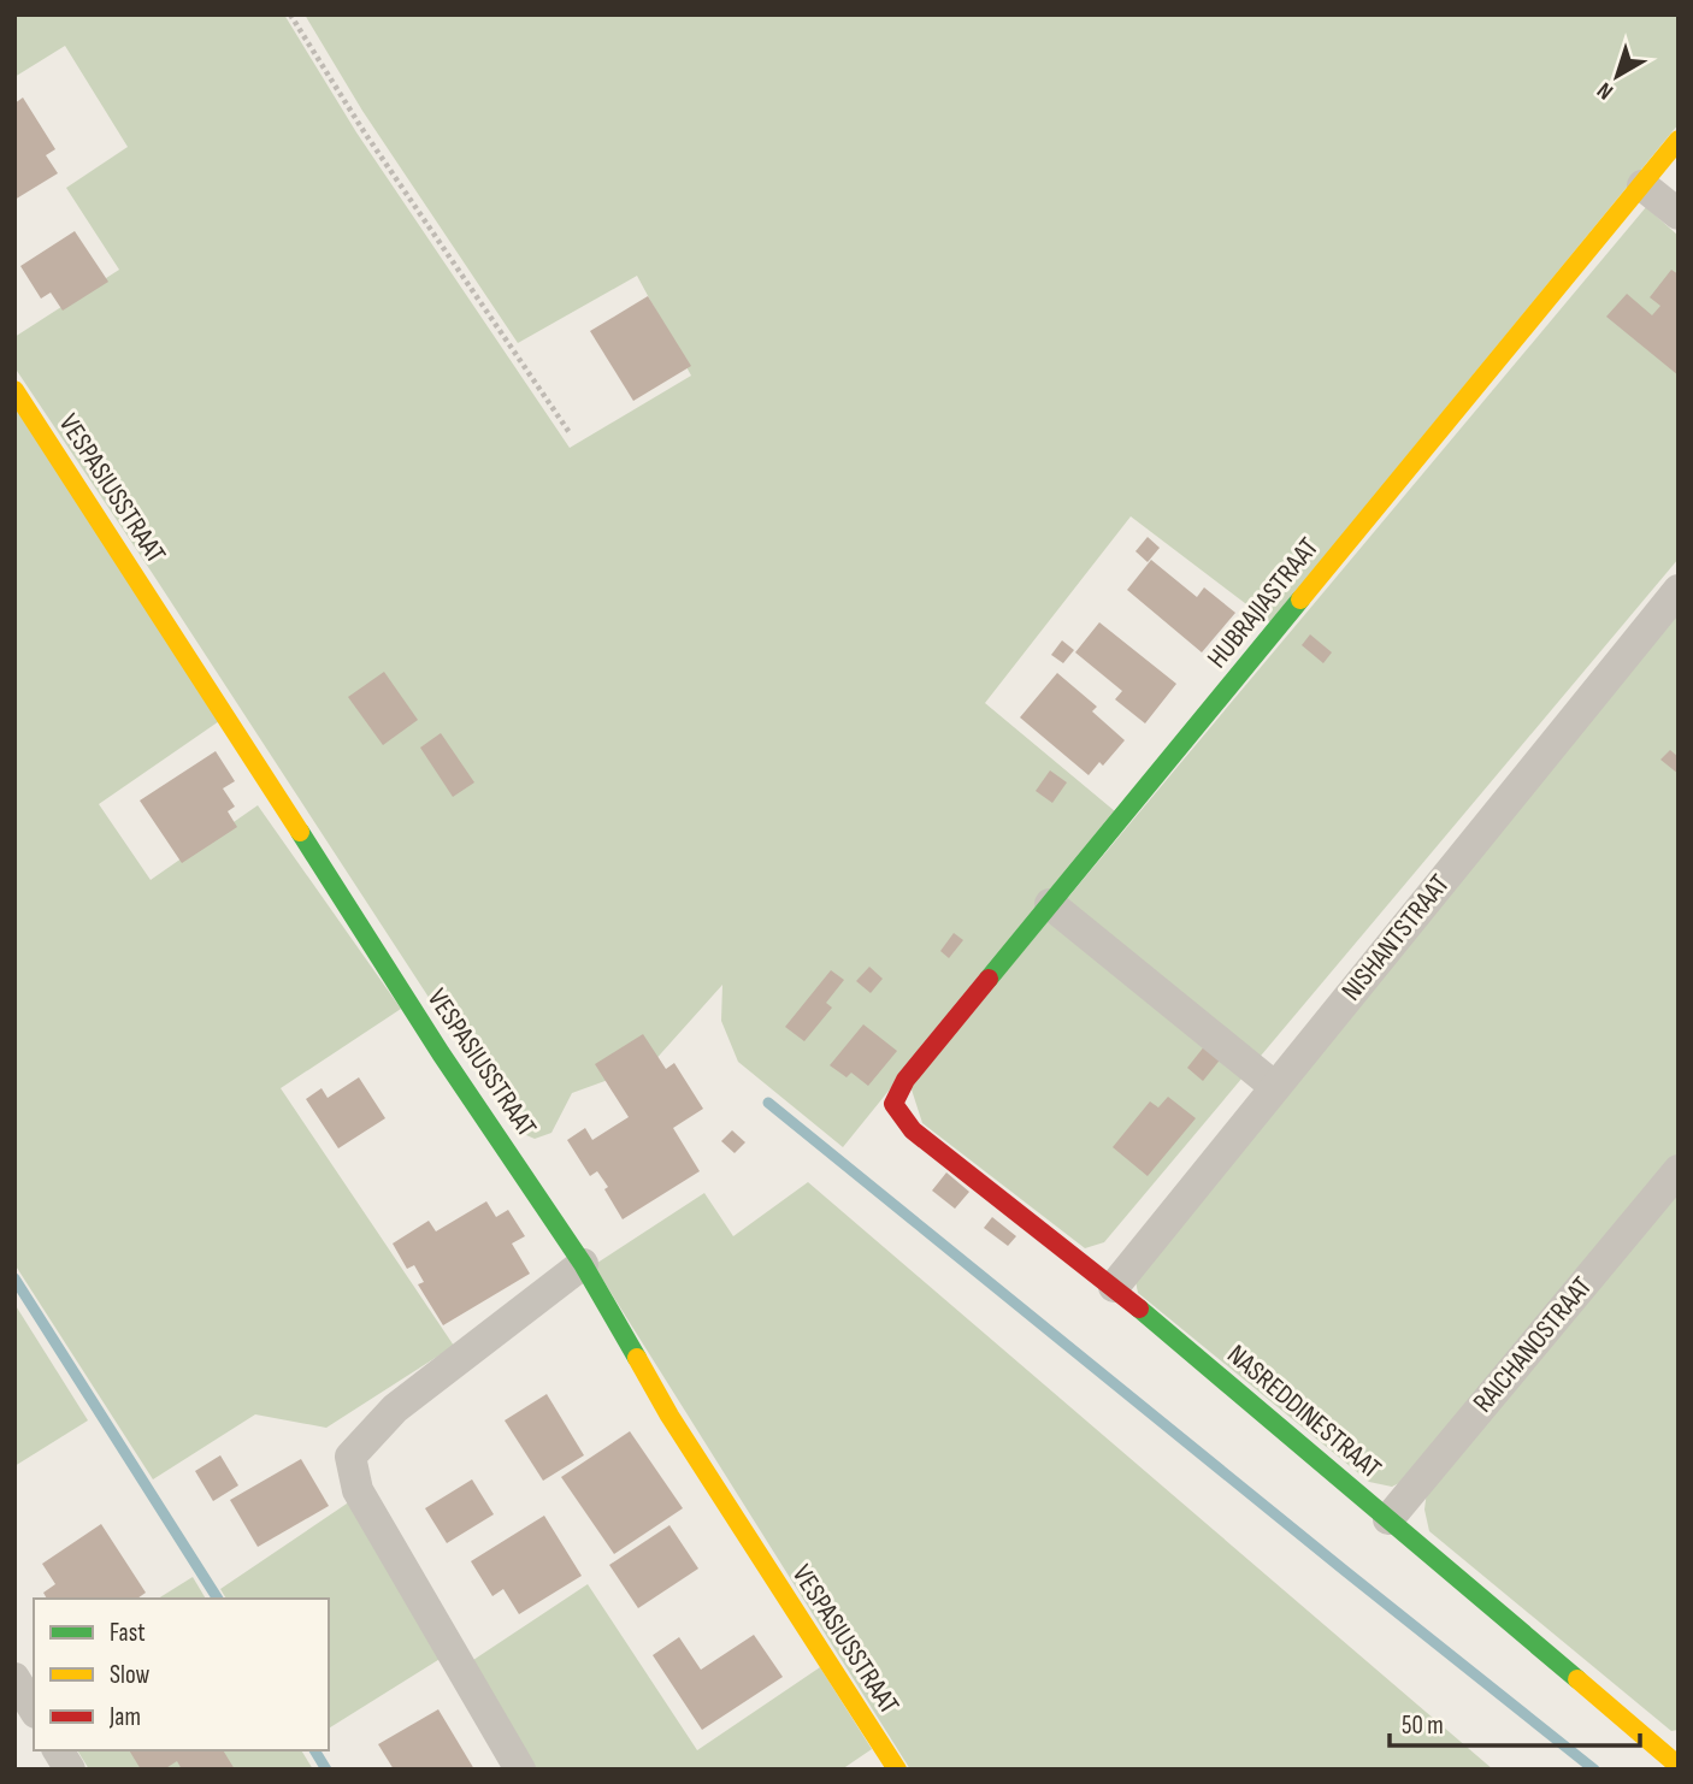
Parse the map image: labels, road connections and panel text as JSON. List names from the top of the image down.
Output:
{
  "streets": {
    "street": [
      "VESPASIUSSTRAAT",
      "HUBRAJIASTRAAT",
      "NISHANTSTRAAT",
      "RAICHANOSTRAAT",
      "NASREDDINESTRAAT"
    ]
  },
  "crossings": [
    ["HUBRAJIASTRAAT", "NASREDDINESTRAAT"],
    ["NISHANTSTRAAT", "NASREDDINESTRAAT"],
    ["RAICHANOSTRAAT", "NASREDDINESTRAAT"]
  ],
  "legend": ["Fast", "Slow", "Jam"],
  "scale_bar": "50 m",
  "north": "bottom left"
}
